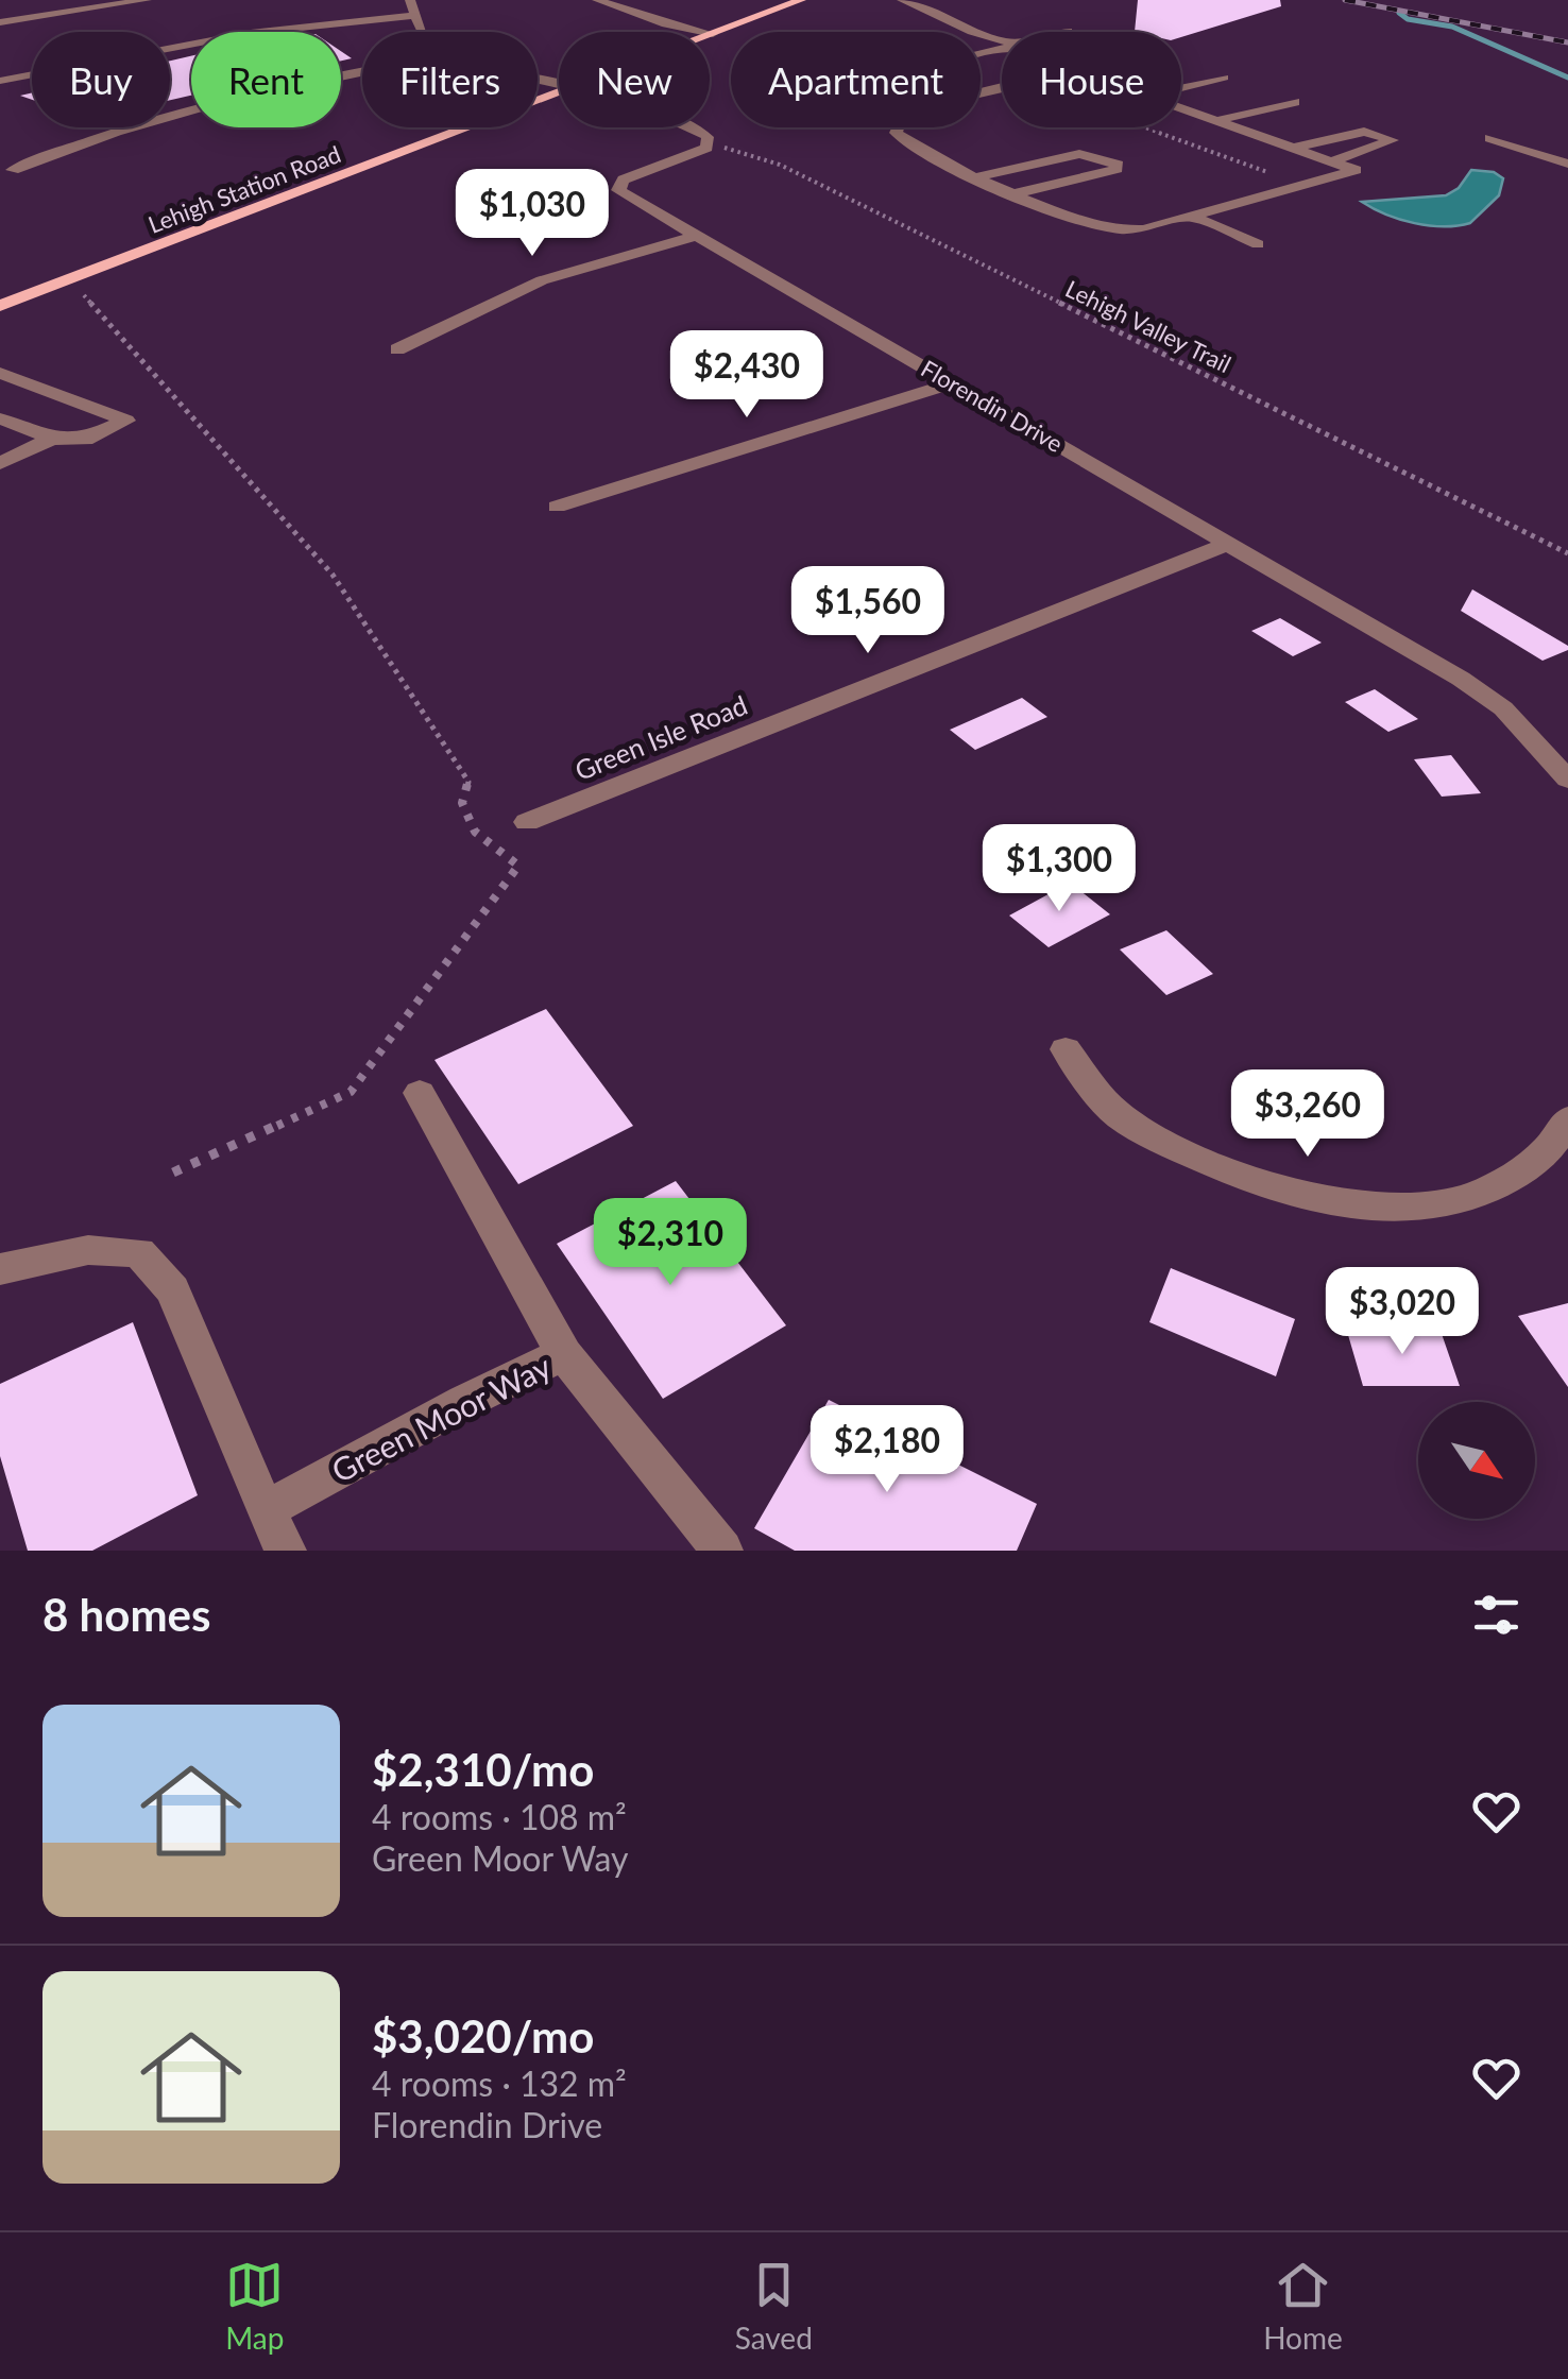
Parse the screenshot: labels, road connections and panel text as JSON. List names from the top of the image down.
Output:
{
  "streets": {
    "main road": ["Lehigh Station Road"],
    "street": ["Florendin Drive", "Green Isle Road", "Green Moor Way"],
    "path": ["Lehigh Valley Trail"]
  },
  "crossings": [
    ["Lehigh Valley Trail", "Florendin Drive"],
    ["Florendin Drive", "Green Isle Road"]
  ],
  "north": "bottom right",
  "page": {
    "chip": [
      "Buy",
      "Rent",
      "Filters",
      "New",
      "Apartment",
      "House"
    ],
    "price": [
      "$1,030",
      "$2,430",
      "$1,560",
      "$1,300",
      "$3,260",
      "$2,310",
      "$3,020",
      "$2,180"
    ],
    "heading": "8 homes",
    "list": [
      {
        "name": "$2,310/mo",
        "note": "4 rooms · 108 m² · Green Moor Way"
      },
      {
        "name": "$3,020/mo",
        "note": "4 rooms · 132 m² · Florendin Drive"
      }
    ],
    "tabs": ["Map", "Saved", "Home"]
  }
}
